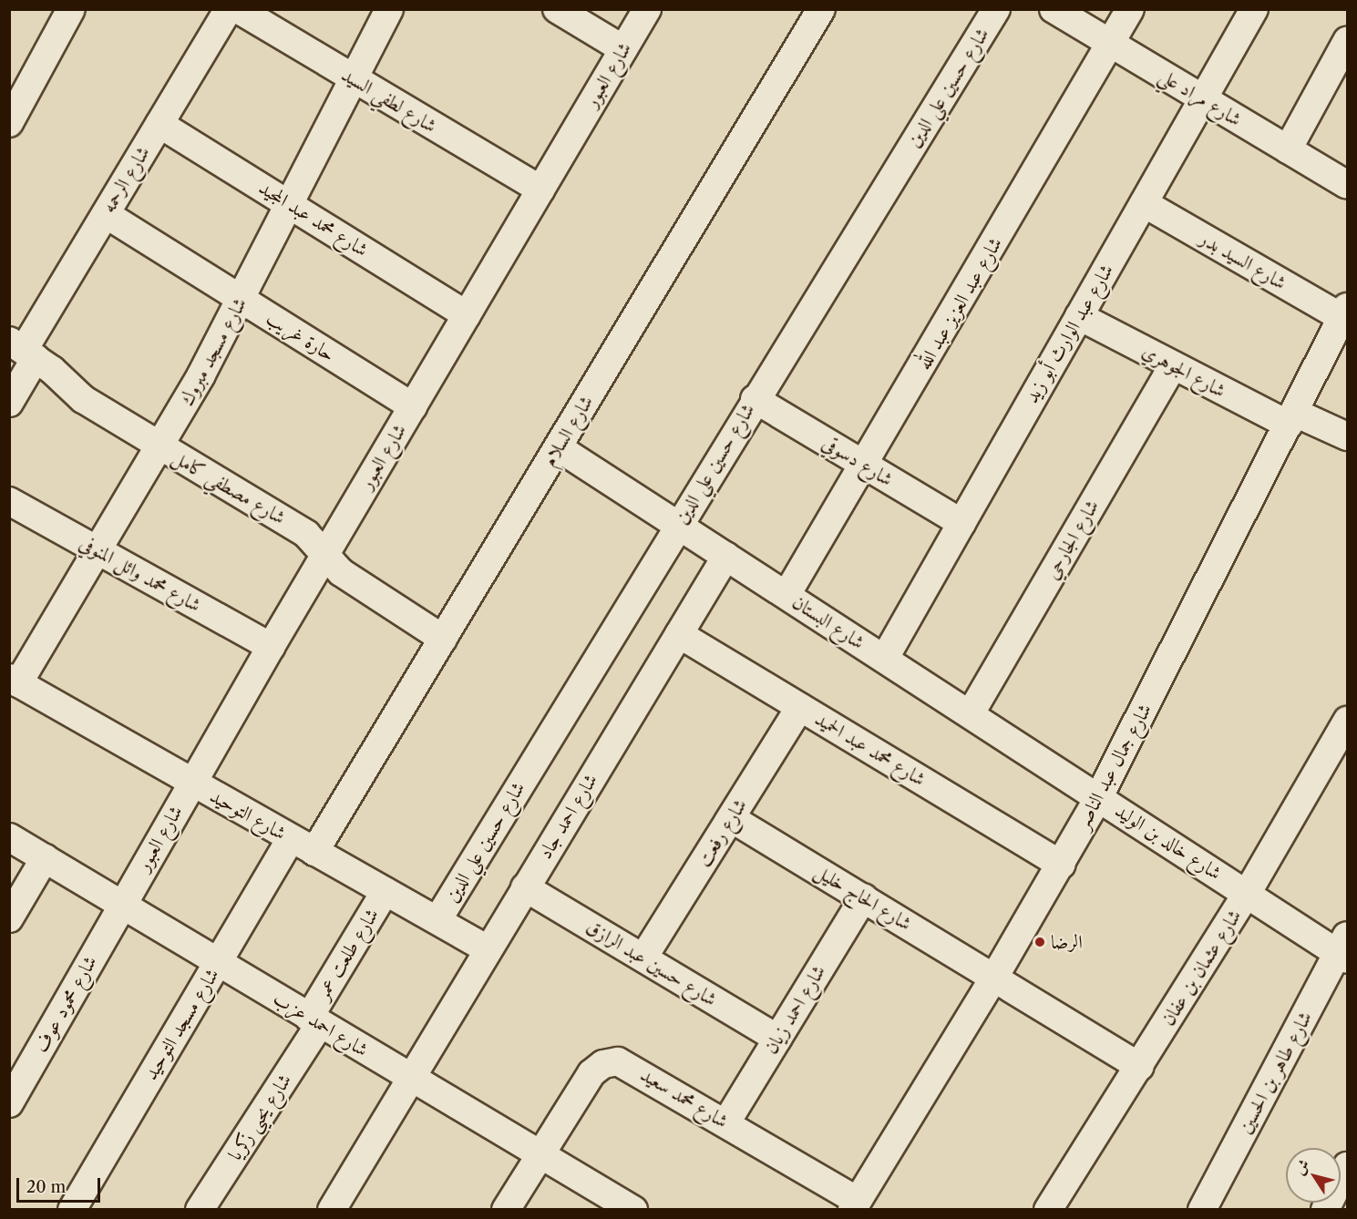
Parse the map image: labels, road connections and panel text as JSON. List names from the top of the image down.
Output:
{
  "streets": {
    "street": [
      "شارع العبور",
      "شارع حسين علي الدين",
      "شارع مراد علي",
      "شارع لطفي السيد",
      "شارع الرحمه",
      "شارع محمد عبد المجيد",
      "شارع السيد بدر",
      "شارع عبد العزيز عبد الله",
      "شارع عبد الوارث أبو زيد",
      "حارة غريب",
      "شارع مسجد مبروك",
      "شارع الجوهري",
      "شارع السلام",
      "شارع دسوقي",
      "شارع مصطفي كامل",
      "شارع الجارحي",
      "شارع محمد وائل المنوفي",
      "شارع البستان",
      "شارع محمد عبد الحميد",
      "شارع جمال عبد الناصر",
      "شارع التوحيد",
      "شارع احمد جاد",
      "شارع رفعت",
      "شارع خالد بن الوليد",
      "شارع الحاج خليل",
      "شارع طلعت عمر",
      "شارع حسين عبد الرازق",
      "شارع عثمان بن عفان",
      "شارع محمود عوف",
      "شارع احمد زيان",
      "شارع مسجد التوحيد",
      "شارع احمد عزب",
      "شارع طاهر بن الحسين",
      "شارع محمد سعيد",
      "شارع يحيى زكريا"
    ]
  },
  "crossings": [
    ["شارع العبور", "شارع لطفي السيد"],
    ["شارع العبور", "شارع محمد عبد المجيد"],
    ["شارع العبور", "حارة غريب"],
    ["شارع العبور", "شارع مصطفي كامل"],
    ["شارع العبور", "شارع محمد وائل المنوفي"],
    ["شارع العبور", "شارع التوحيد"],
    ["شارع العبور", "شارع محمود عوف"],
    ["شارع العبور", "شارع احمد عزب"],
    ["شارع حسين علي الدين", "شارع دسوقي"],
    ["شارع حسين علي الدين", "شارع البستان"],
    ["شارع حسين علي الدين", "شارع التوحيد"],
    ["شارع مراد علي", "شارع عبد العزيز عبد الله"],
    ["شارع مراد علي", "شارع عبد الوارث أبو زيد"],
    ["شارع لطفي السيد", "شارع الرحمه"],
    ["شارع لطفي السيد", "شارع مسجد مبروك"],
    ["شارع الرحمه", "شارع محمد عبد المجيد"],
    ["شارع الرحمه", "حارة غريب"],
    ["شارع الرحمه", "شارع مصطفي كامل"],
    ["شارع محمد عبد المجيد", "شارع مسجد مبروك"],
    ["شارع السيد بدر", "شارع عبد الوارث أبو زيد"],
    ["شارع السيد بدر", "شارع جمال عبد الناصر"],
    ["شارع عبد العزيز عبد الله", "شارع دسوقي"],
    ["شارع عبد العزيز عبد الله", "شارع البستان"],
    ["شارع عبد الوارث أبو زيد", "شارع الجوهري"],
    ["شارع عبد الوارث أبو زيد", "شارع دسوقي"],
    ["شارع عبد الوارث أبو زيد", "شارع البستان"],
    ["حارة غريب", "شارع مسجد مبروك"],
    ["شارع مسجد مبروك", "شارع مصطفي كامل"],
    ["شارع مسجد مبروك", "شارع محمد وائل المنوفي"],
    ["شارع مسجد مبروك", "شارع التوحيد"],
    ["شارع الجوهري", "شارع الجارحي"],
    ["شارع الجوهري", "شارع جمال عبد الناصر"],
    ["شارع السلام", "شارع مصطفي كامل"],
    ["شارع السلام", "شارع البستان"],
    ["شارع السلام", "شارع التوحيد"],
    ["شارع الجارحي", "شارع البستان"],
    ["شارع البستان", "شارع جمال عبد الناصر"],
    ["شارع البستان", "شارع احمد جاد"],
    ["شارع البستان", "شارع خالد بن الوليد"],
    ["شارع محمد عبد الحميد", "شارع جمال عبد الناصر"],
    ["شارع محمد عبد الحميد", "شارع احمد جاد"],
    ["شارع محمد عبد الحميد", "شارع رفعت"],
    ["شارع جمال عبد الناصر", "شارع خالد بن الوليد"],
    ["شارع جمال عبد الناصر", "شارع الحاج خليل"],
    ["شارع جمال عبد الناصر", "شارع محمد سعيد"],
    ["شارع التوحيد", "شارع احمد جاد"],
    ["شارع التوحيد", "شارع طلعت عمر"],
    ["شارع التوحيد", "شارع مسجد التوحيد"],
    ["شارع احمد جاد", "شارع حسين عبد الرازق"],
    ["شارع احمد جاد", "شارع احمد عزب"],
    ["شارع رفعت", "شارع الحاج خليل"],
    ["شارع رفعت", "شارع حسين عبد الرازق"],
    ["شارع خالد بن الوليد", "شارع عثمان بن عفان"],
    ["شارع خالد بن الوليد", "شارع طاهر بن الحسين"],
    ["شارع الحاج خليل", "شارع عثمان بن عفان"],
    ["شارع الحاج خليل", "شارع احمد زيان"],
    ["شارع طلعت عمر", "شارع احمد عزب"],
    ["شارع طلعت عمر", "شارع يحيى زكريا"],
    ["شارع حسين عبد الرازق", "شارع احمد زيان"],
    ["شارع محمود عوف", "شارع احمد عزب"],
    ["شارع احمد زيان", "شارع محمد سعيد"],
    ["شارع مسجد التوحيد", "شارع احمد عزب"],
    ["شارع احمد عزب", "شارع محمد سعيد"],
    ["شارع احمد عزب", "شارع يحيى زكريا"]
  ],
  "places": ["الرضا"],
  "scale_bar": "20 m",
  "north": "top left"
}
